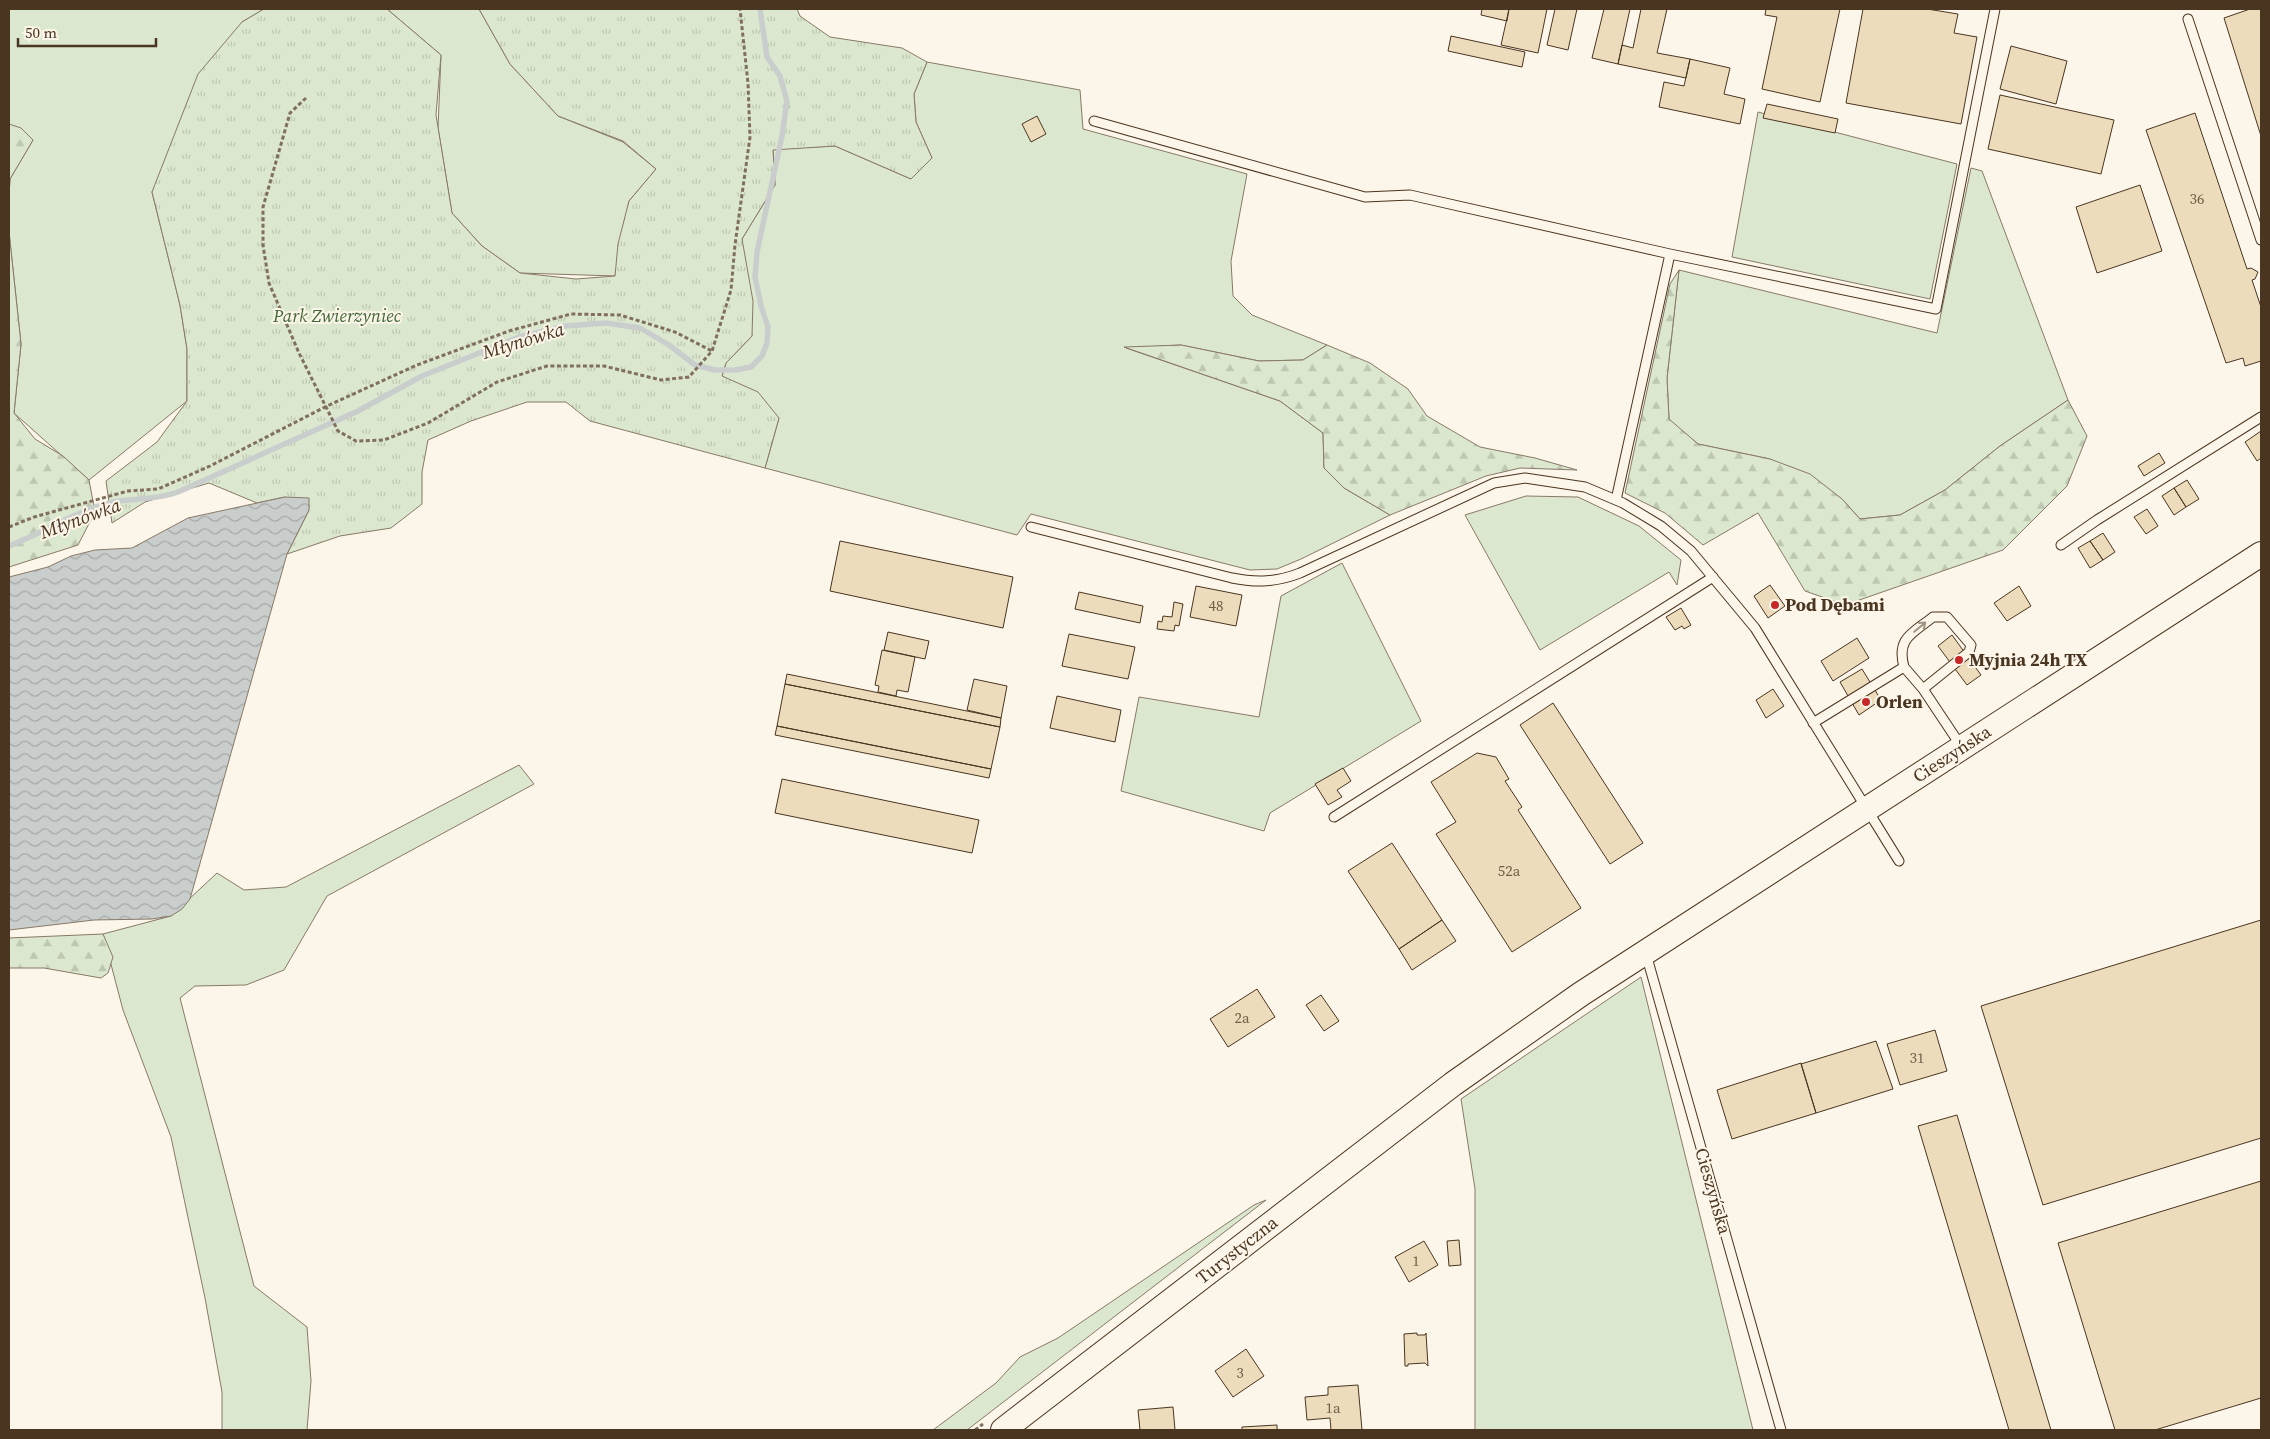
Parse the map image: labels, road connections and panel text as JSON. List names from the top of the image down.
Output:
{
  "streets": {
    "main road": ["Cieszyńska", "Turystyczna"]
  },
  "crossings": [
    ["Cieszyńska", "Turystyczna"]
  ],
  "water": ["Młynówka"],
  "parks": ["Park Zwierzyniec"],
  "places": ["Pod Dębami", "Myjnia 24h TX", "Orlen"],
  "house_numbers": [
    "36",
    "48",
    "52a",
    "2a",
    "31",
    "1",
    "3",
    "1a"
  ],
  "scale_bar": "50 m"
}
